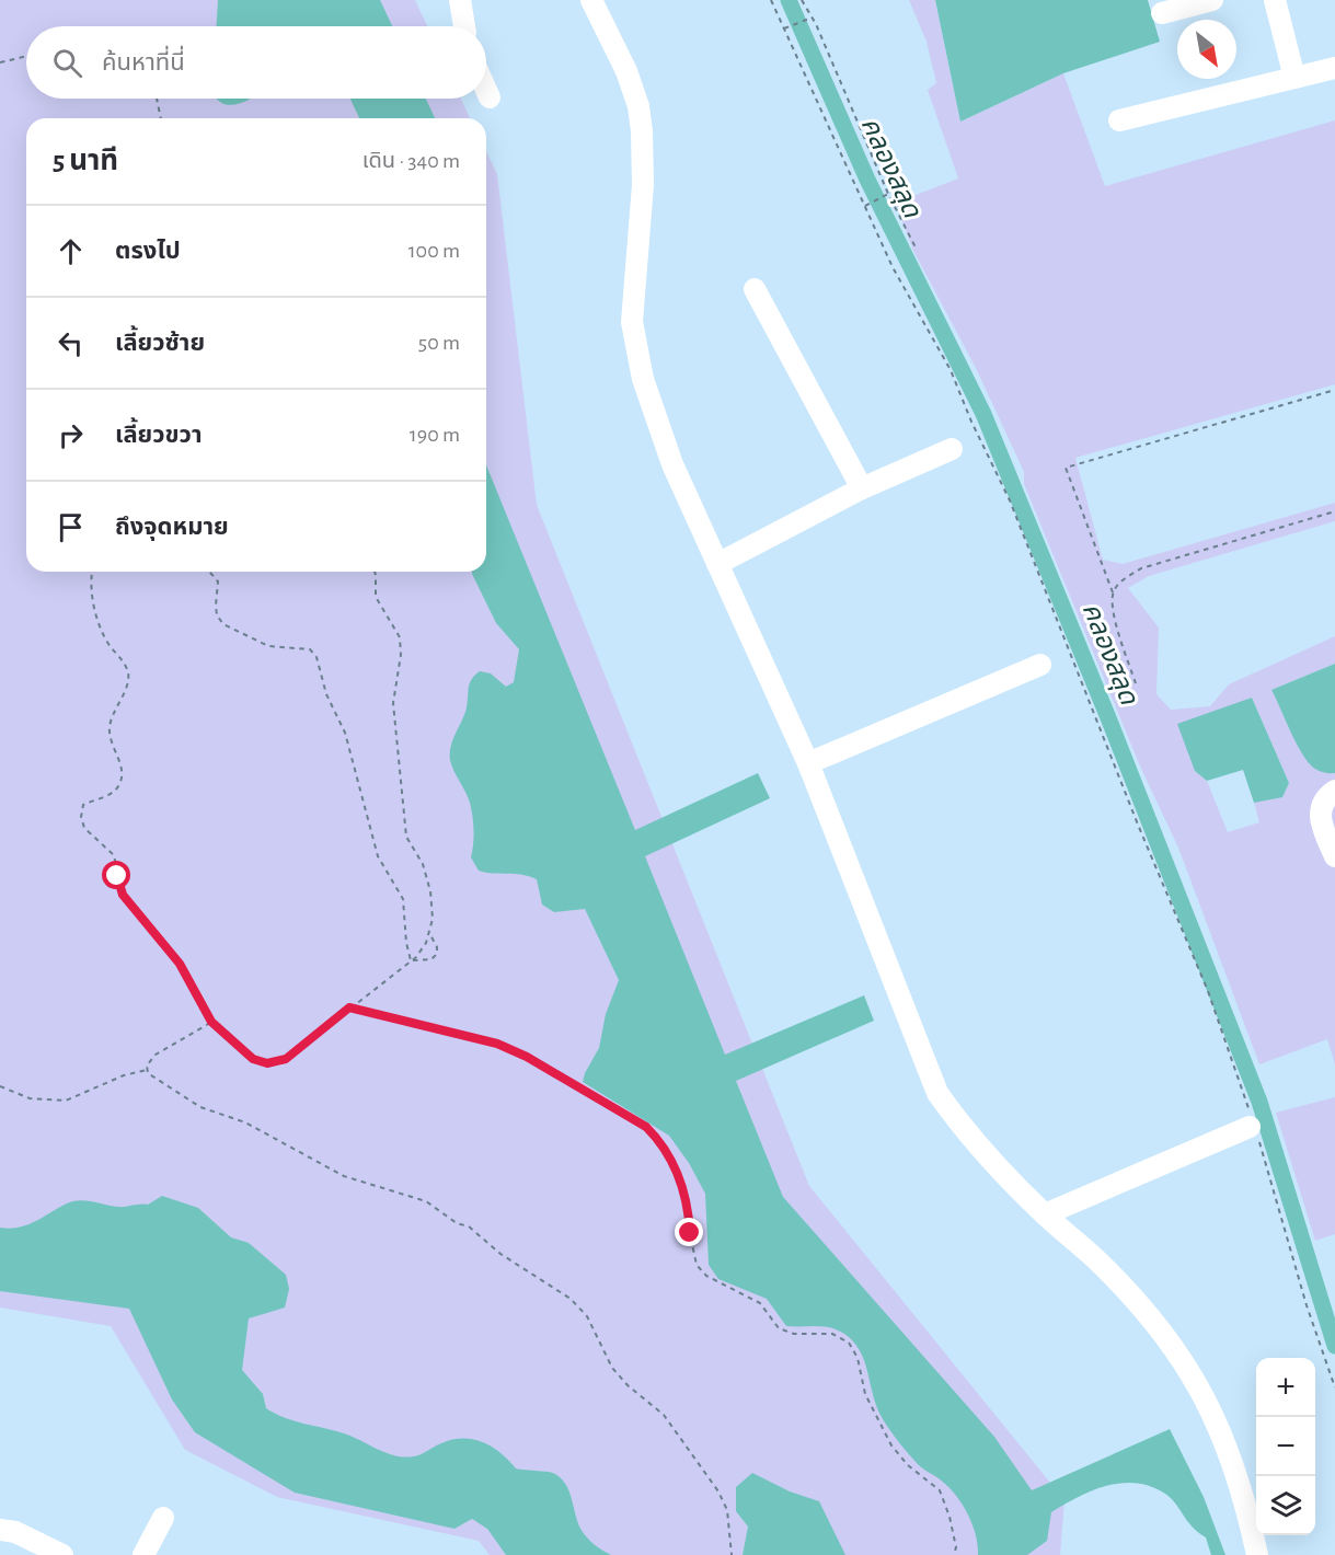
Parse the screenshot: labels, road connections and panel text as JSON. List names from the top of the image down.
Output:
{
  "water": ["คลองสลุด"],
  "north": "bottom right",
  "page": {
    "search": "ค้นหาที่นี่",
    "heading": ["5 นาที", "เดิน · 340 m"],
    "list": [
      ["ตรงไป", "100 m"],
      ["เลี้ยวซ้าย", "50 m"],
      ["เลี้ยวขวา", "190 m"],
      "ถึงจุดหมาย"
    ],
    "map_buttons": ["+", "−"]
  }
}
